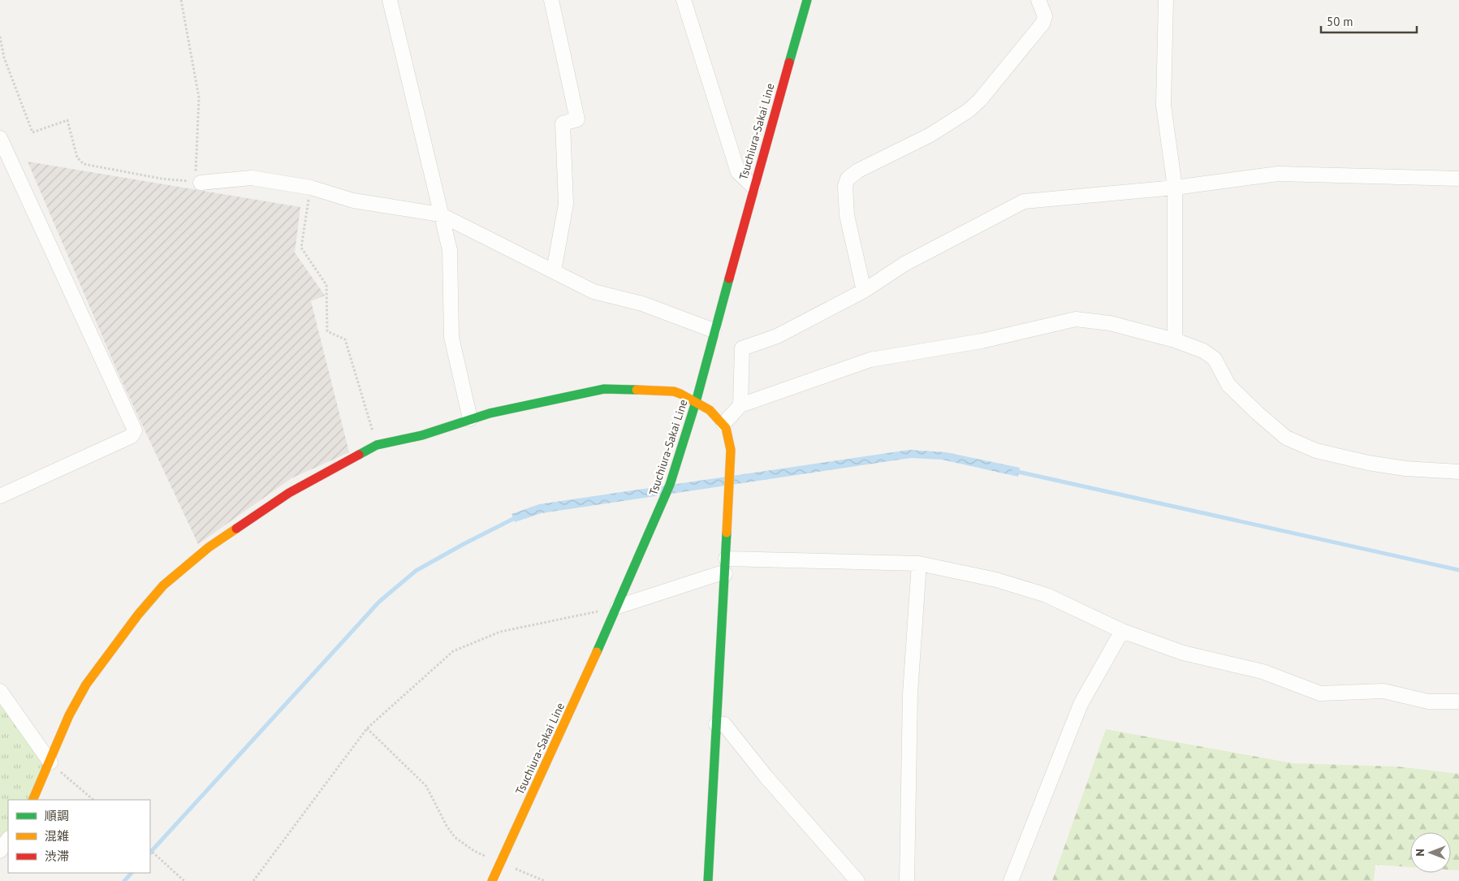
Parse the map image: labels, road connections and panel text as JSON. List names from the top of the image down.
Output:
{
  "streets": {
    "street": ["Tsuchiura-Sakai Line"]
  },
  "legend": ["順調", "混雑", "渋滞"],
  "scale_bar": "50 m",
  "north": "left"
}
